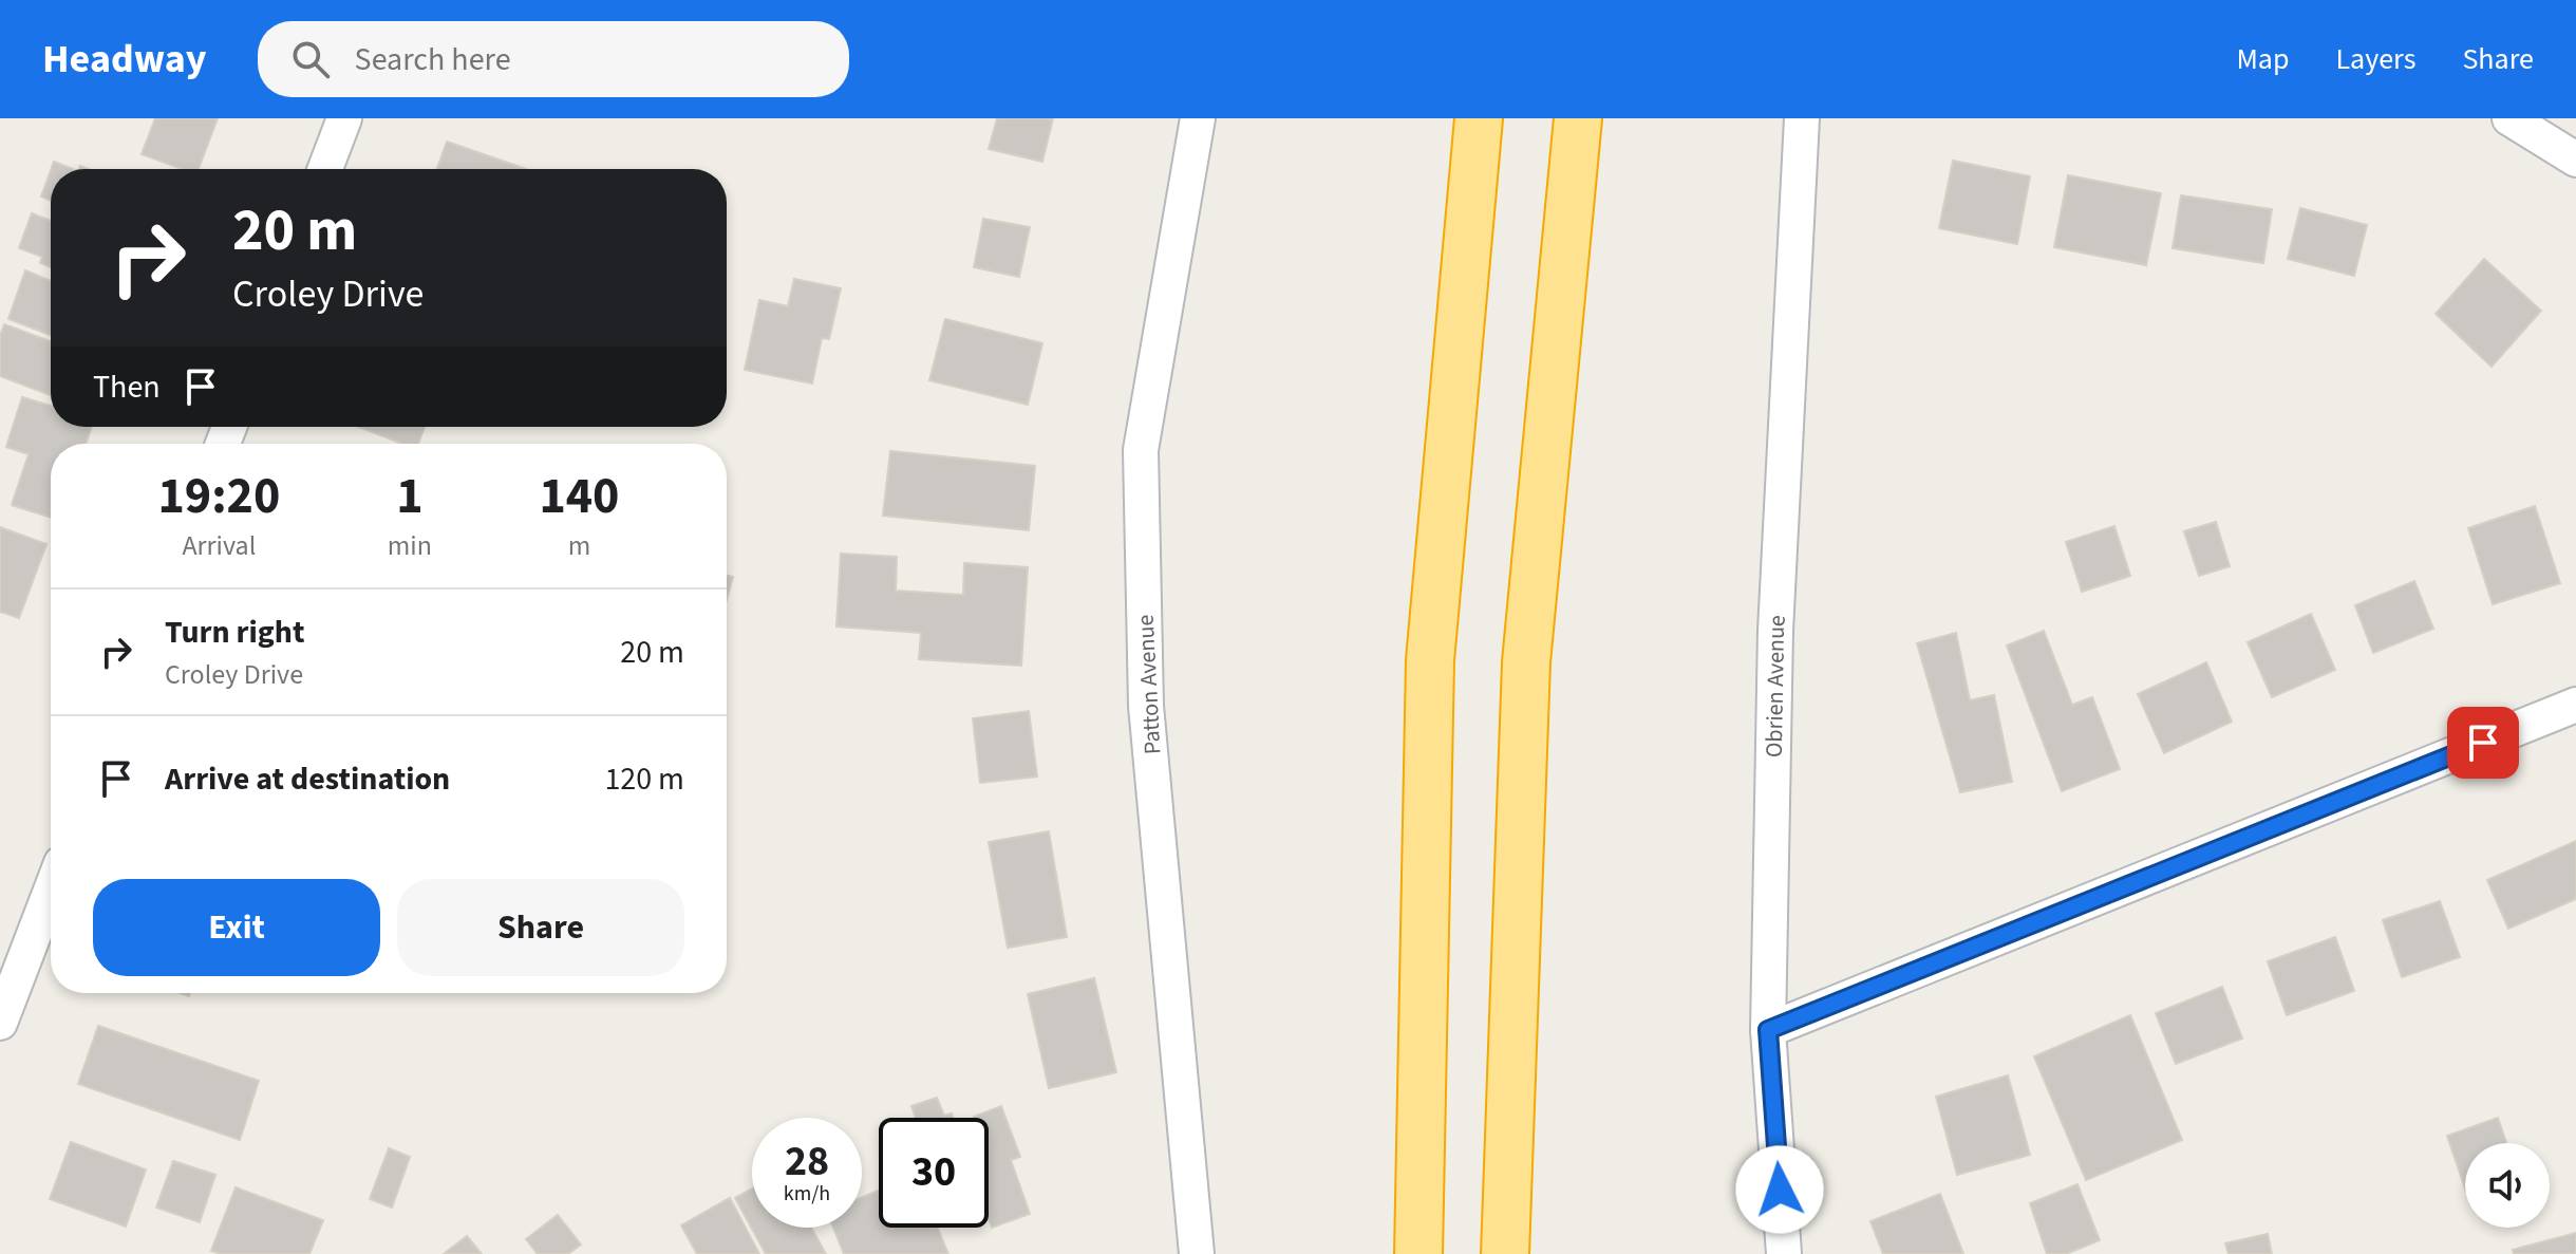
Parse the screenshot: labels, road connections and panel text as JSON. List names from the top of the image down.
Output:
{
  "streets": {
    "street": ["Patton Avenue", "Obrien Avenue"]
  },
  "page": {
    "header": "Headway",
    "search": "Search here",
    "nav": ["Map", "Layers", "Share"],
    "turn": ["20 m", "Croley Drive"],
    "then": "Then",
    "eta": [
      "19:20",
      "Arrival",
      "1",
      "min",
      "140",
      "m"
    ],
    "list": [
      {
        "name": "Turn right",
        "note": "Croley Drive",
        "value": "20 m"
      },
      {
        "name": "Arrive at destination",
        "value": "120 m"
      }
    ],
    "buttons": ["Exit", "Share"],
    "speed": "28 km/h",
    "limit": "30"
  }
}
